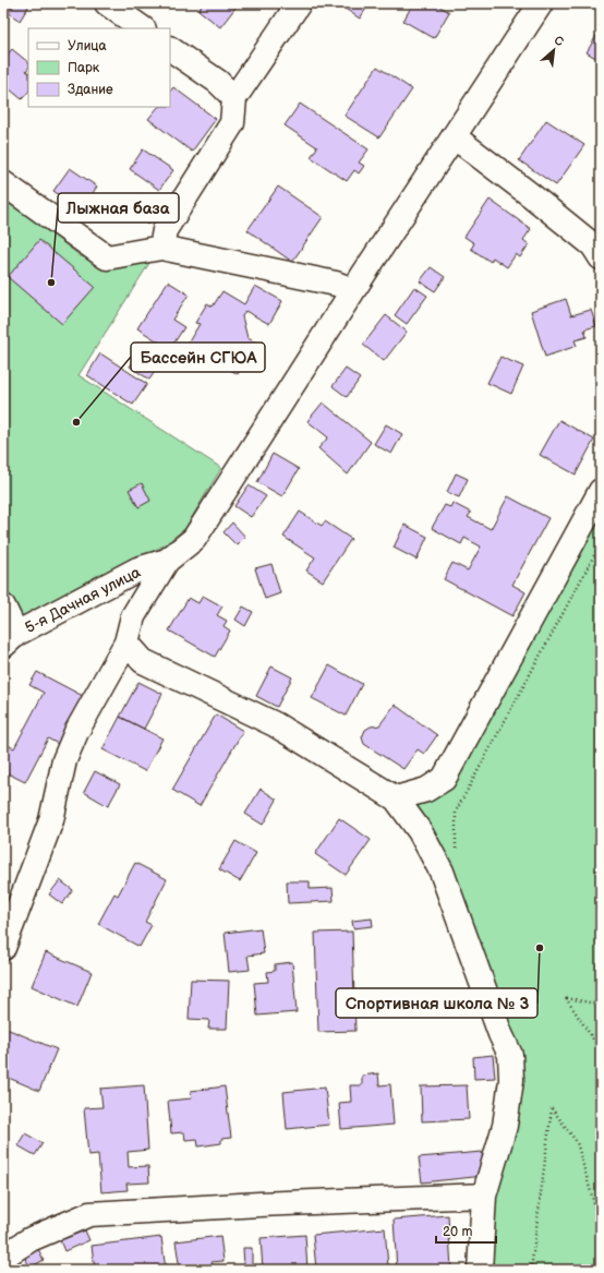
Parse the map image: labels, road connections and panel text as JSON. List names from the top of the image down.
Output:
{
  "streets": {
    "street": ["5-я Дачная улица"]
  },
  "places": ["Лыжная база", "Бассейн СГЮА", "Спортивная школа № 3"],
  "legend": ["Улица", "Парк", "Здание"],
  "scale_bar": "20 m",
  "north": "top right"
}
